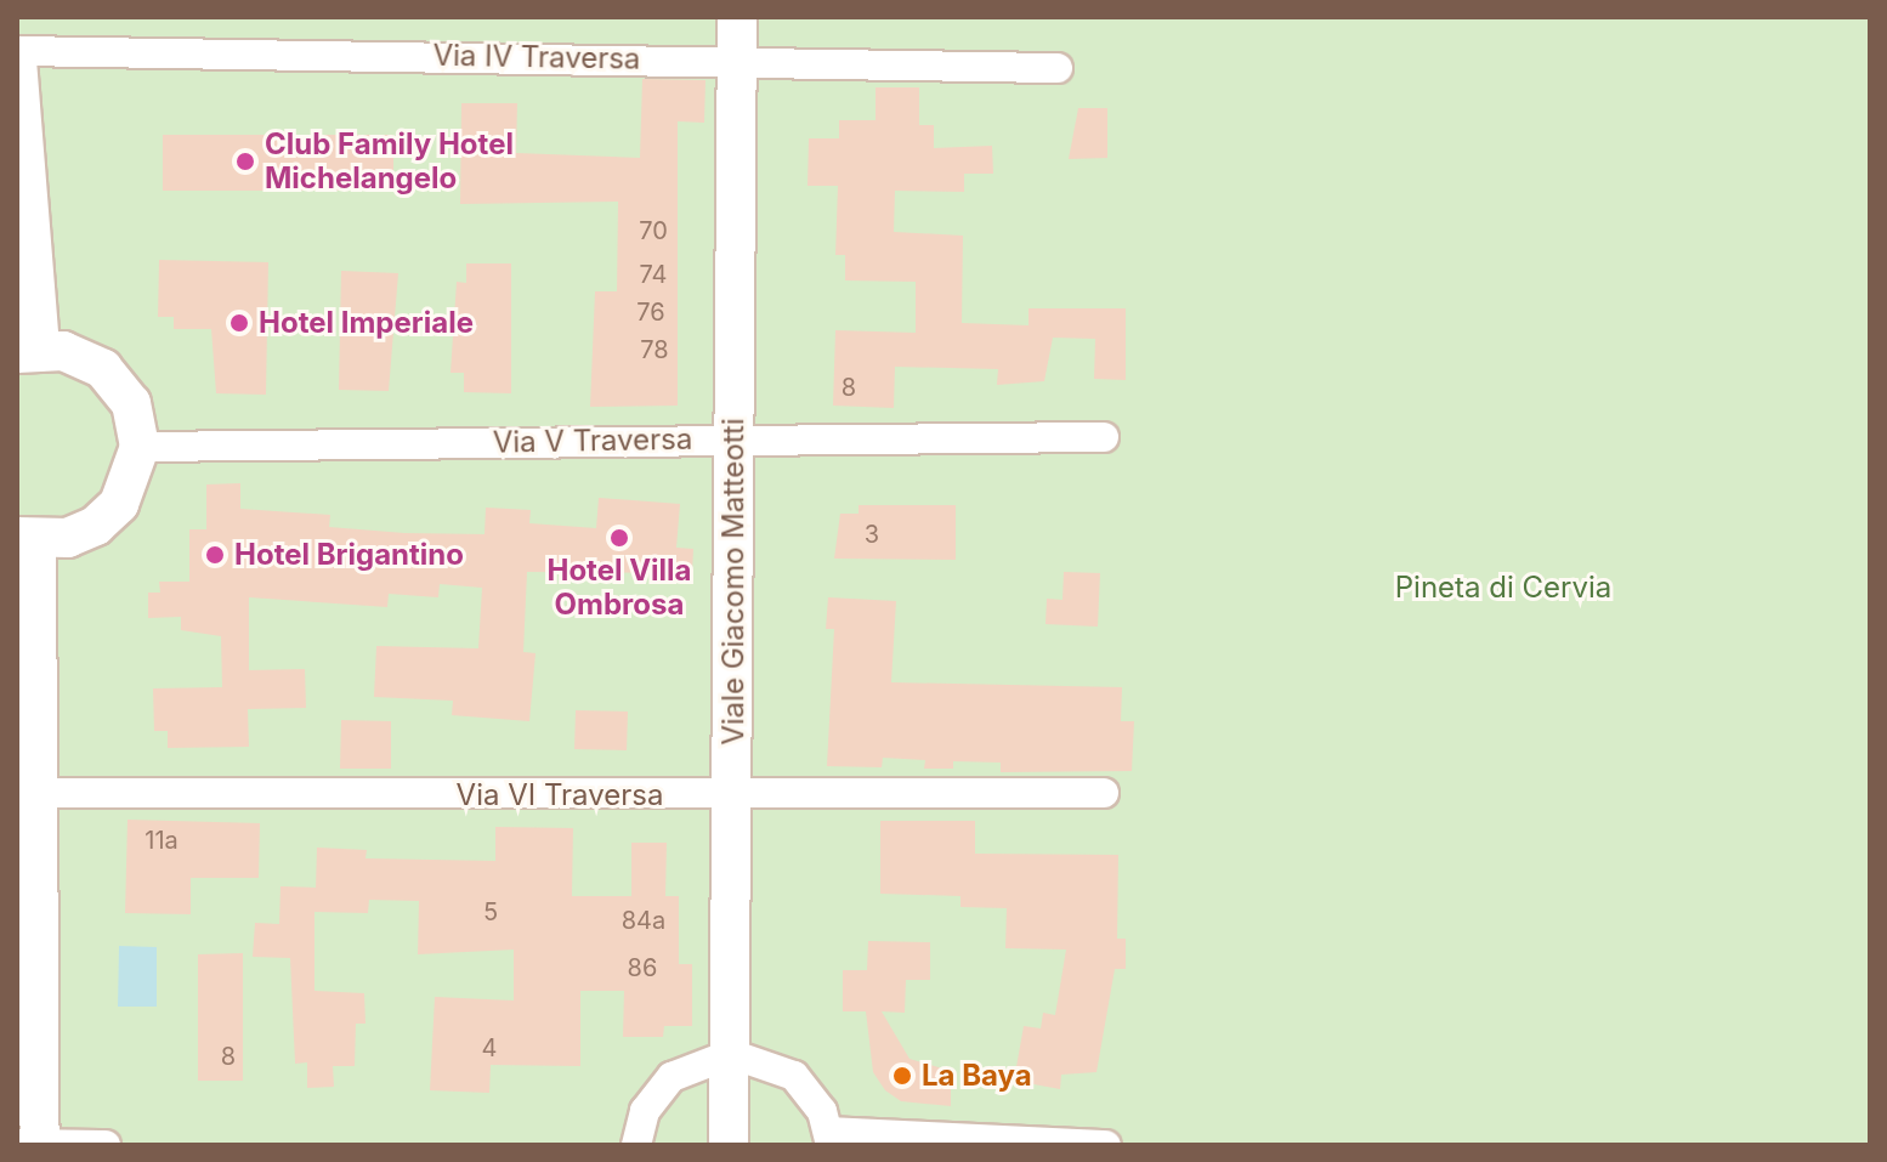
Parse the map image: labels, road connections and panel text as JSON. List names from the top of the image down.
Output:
{
  "streets": {
    "street": [
      "Via IV Traversa",
      "Via V Traversa",
      "Viale Giacomo Matteotti",
      "Via VI Traversa"
    ]
  },
  "crossings": [
    ["Via IV Traversa", "Viale Giacomo Matteotti"],
    ["Via V Traversa", "Viale Giacomo Matteotti"],
    ["Viale Giacomo Matteotti", "Via VI Traversa"]
  ],
  "parks": ["Pineta di Cervia"],
  "places": [
    "Club Family Hotel Michelangelo",
    "Hotel Imperiale",
    "Hotel Villa Ombrosa",
    "Hotel Brigantino",
    "La Baya"
  ],
  "house_numbers": [
    "70",
    "74",
    "76",
    "78",
    "8",
    "3",
    "11a",
    "5",
    "84a",
    "86",
    "4",
    "8"
  ]
}
